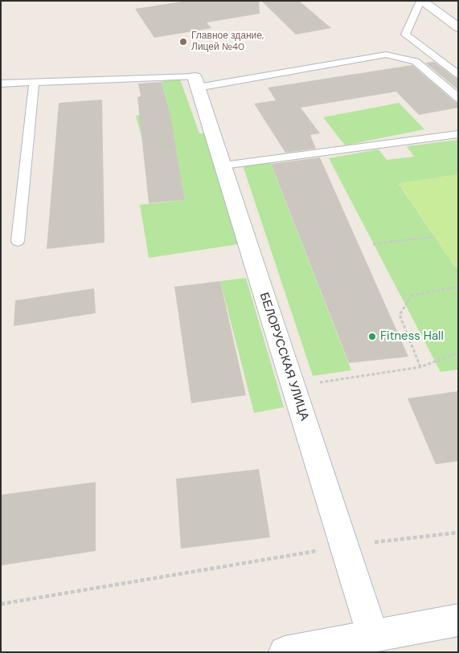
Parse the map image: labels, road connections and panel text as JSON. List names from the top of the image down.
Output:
{
  "streets": {
    "street": ["БЕЛОРУССКАЯ УЛИЦА"]
  },
  "places": ["Главное здание, Лицей №40", "Fitness Hall"]
}
